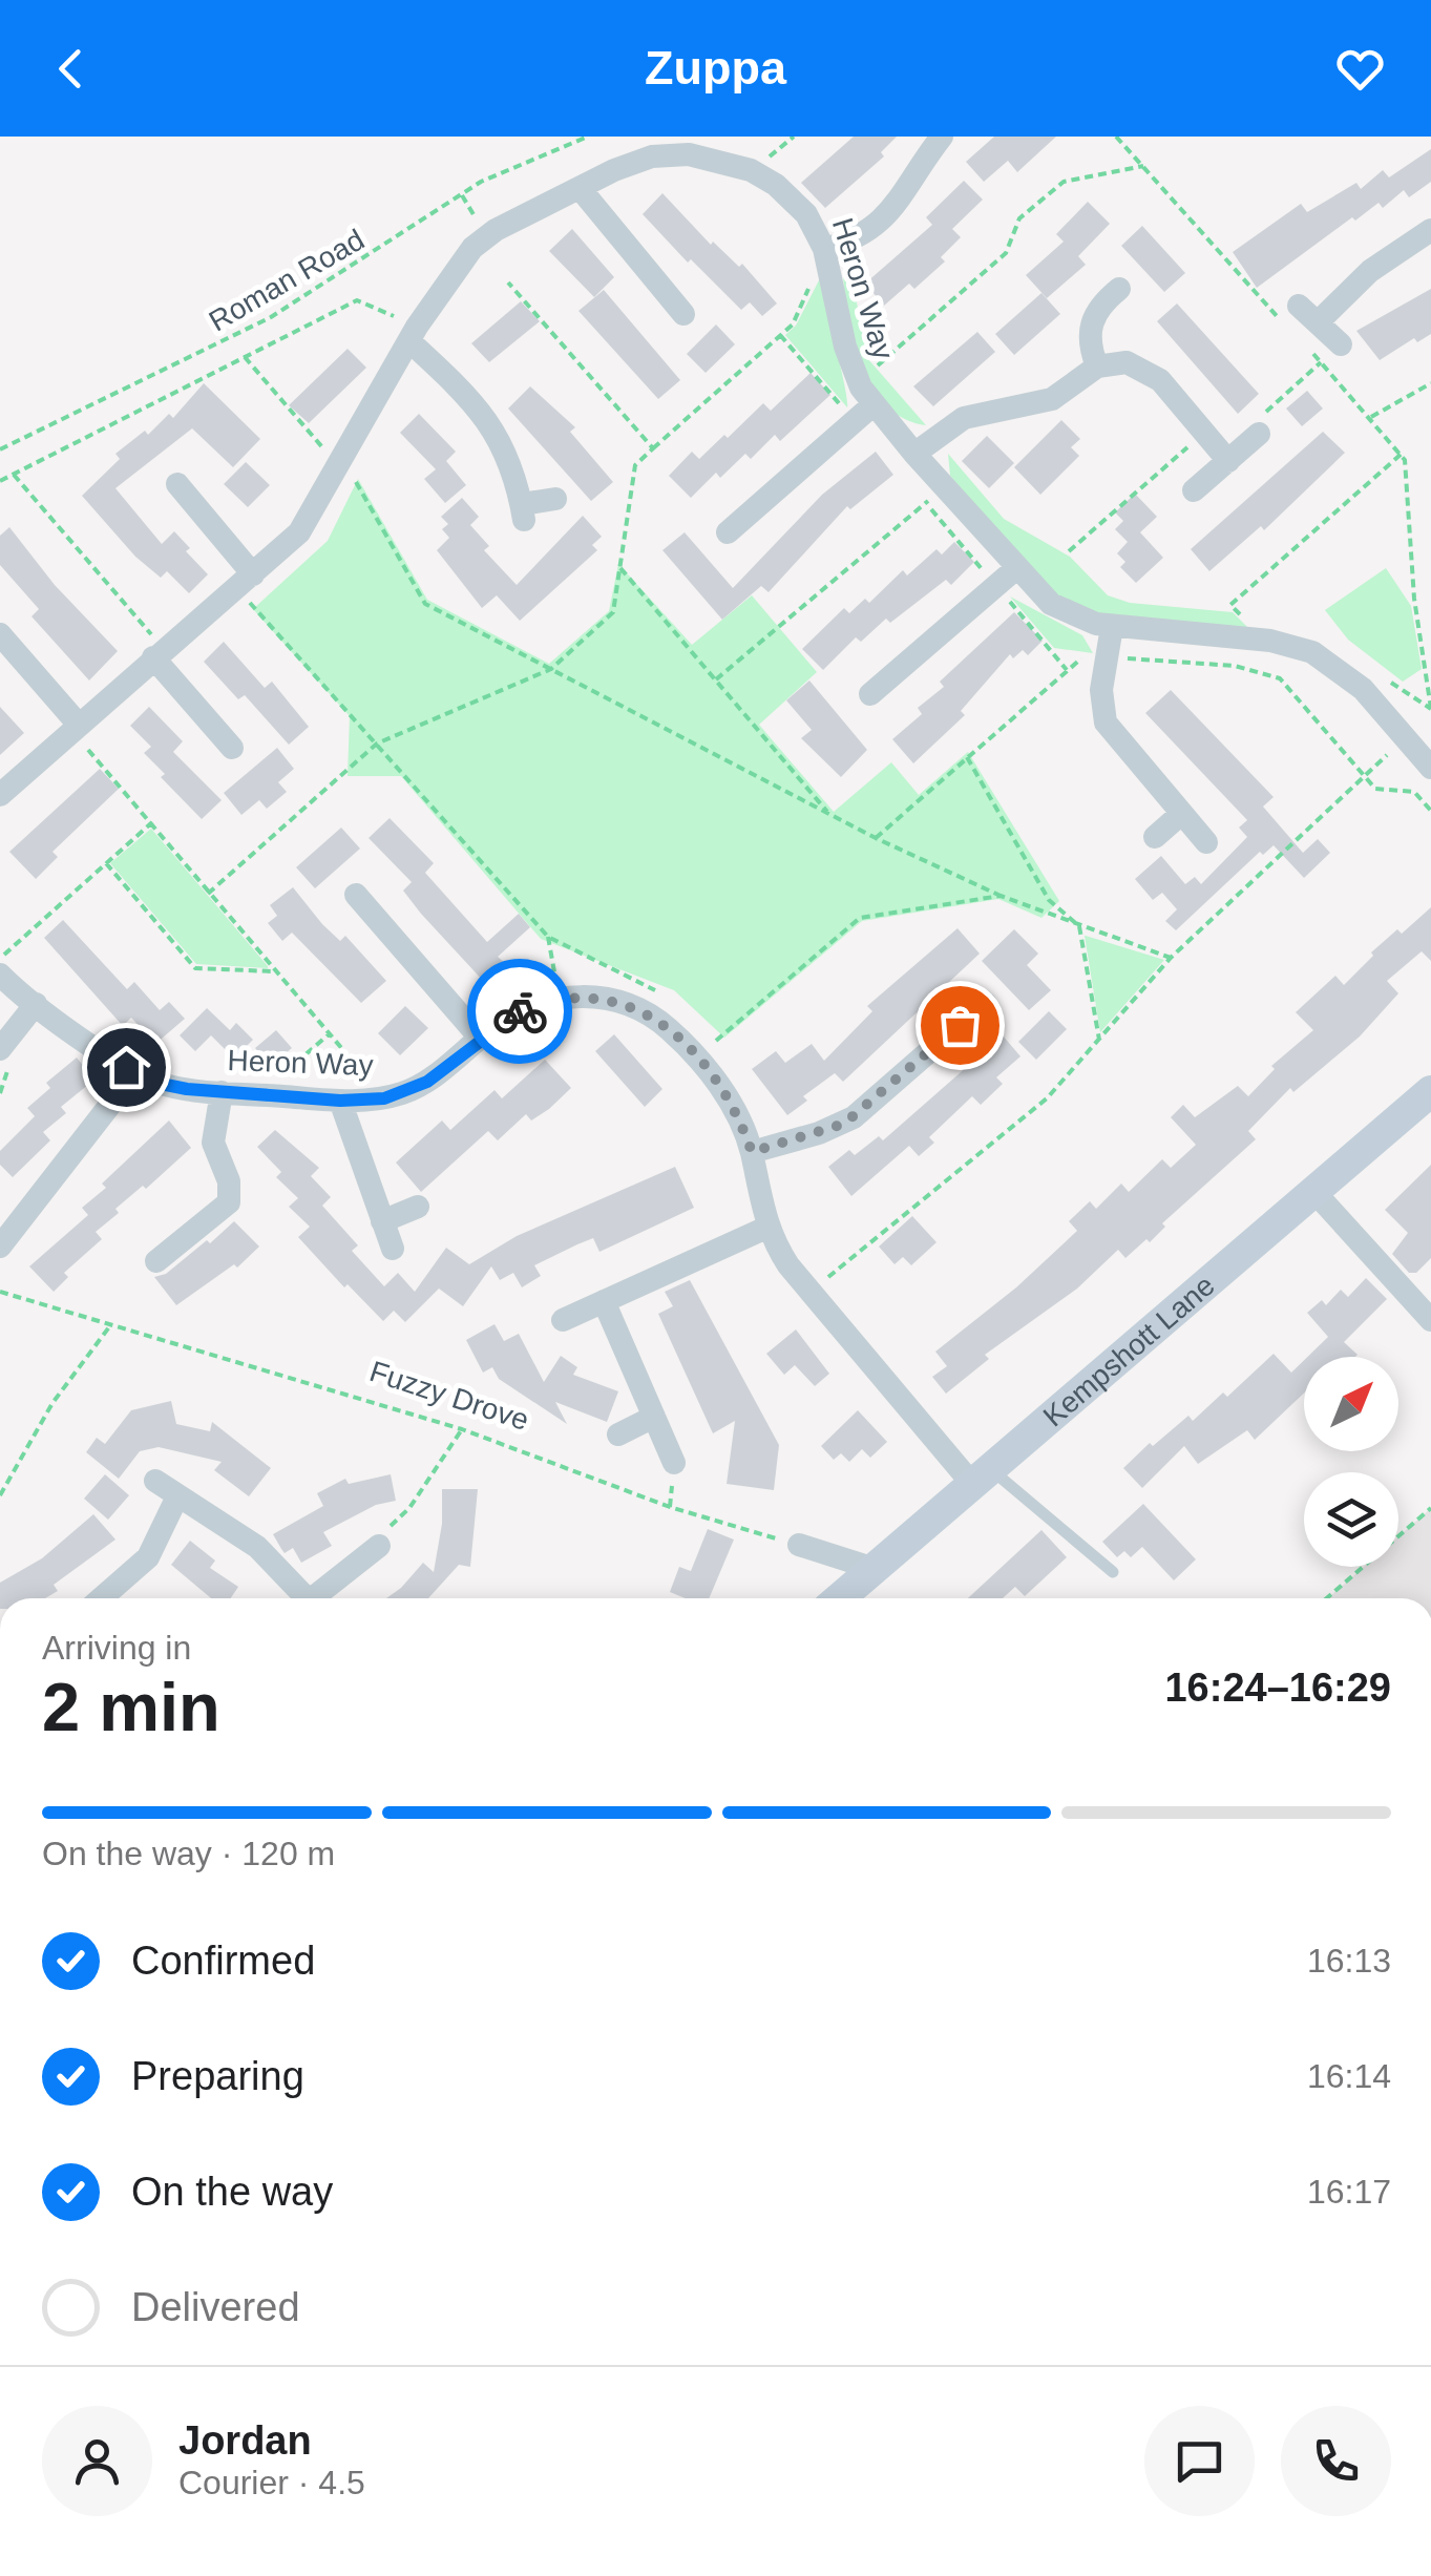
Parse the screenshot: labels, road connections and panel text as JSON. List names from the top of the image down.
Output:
{
  "streets": {
    "street": ["Heron Way", "Kempshott Lane"],
    "path": ["Roman Road", "Fuzzy Drove"]
  },
  "crossings": [
    ["Heron Way", "Kempshott Lane"]
  ],
  "north": "top right",
  "page": {
    "header": "Zuppa",
    "heading": ["2 min", "Arriving in", "16:24–16:29"],
    "panel": ["Jordan", "Courier · 4.5"],
    "bar": "On the way · 120 m",
    "list": [
      ["Confirmed", "16:13"],
      ["Preparing", "16:14"],
      ["On the way", "16:17"],
      "Delivered"
    ]
  }
}
